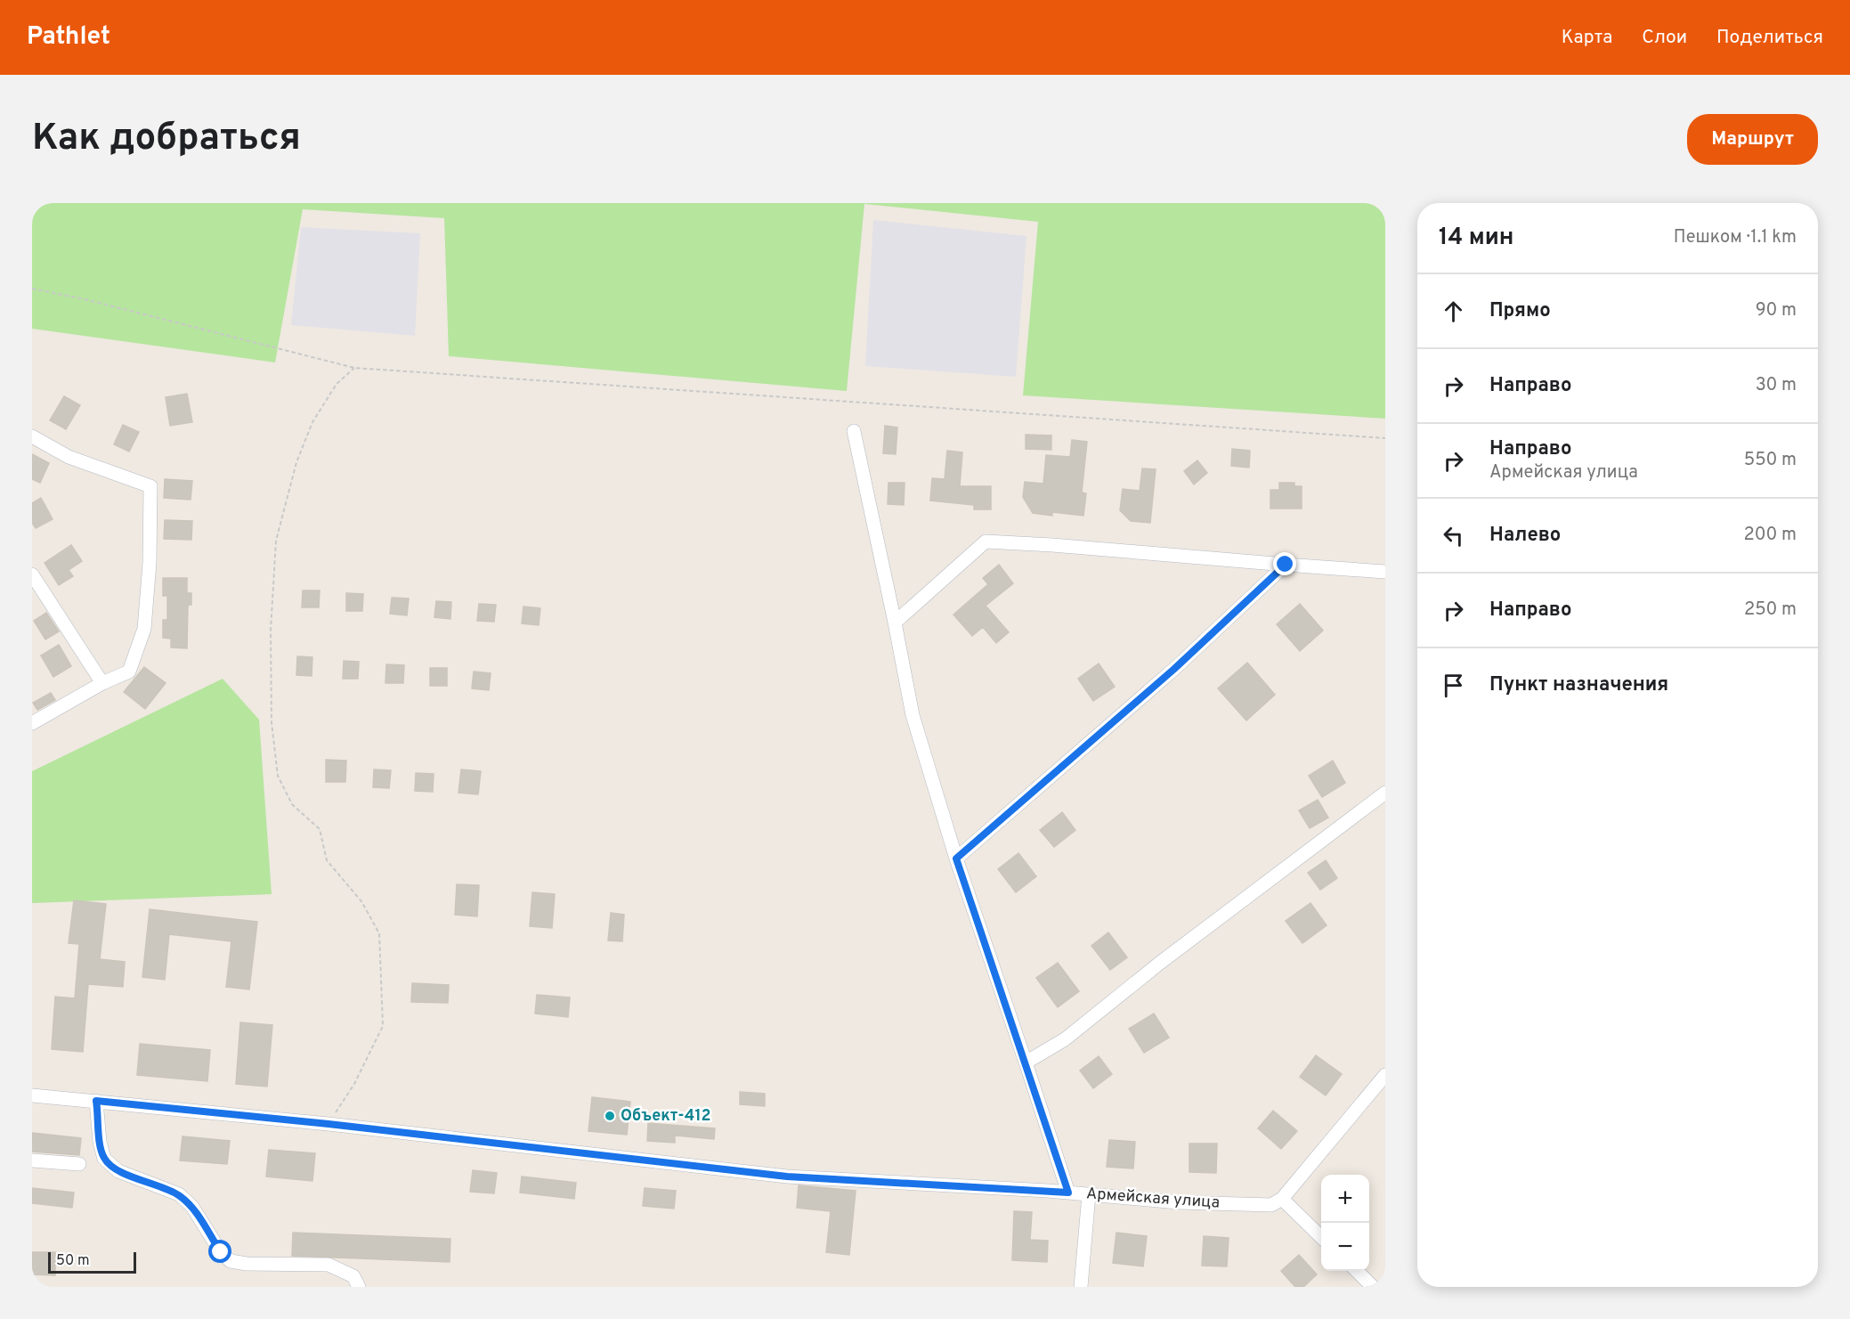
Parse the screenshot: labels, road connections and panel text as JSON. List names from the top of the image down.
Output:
{
  "streets": {
    "street": ["Армейская улица"]
  },
  "places": ["Объект-412"],
  "scale_bar": "50 m",
  "page": {
    "header": "Pathlet",
    "nav": ["Карта", "Слои", "Поделиться"],
    "buttons": "Маршрут",
    "title": "Как добраться",
    "heading": ["14 мин", "Пешком · 1.1 km"],
    "list": [
      ["Прямо", "90 m"],
      ["Направо", "30 m"],
      ["Направо", "Армейская улица", "550 m"],
      ["Налево", "200 m"],
      ["Направо", "250 m"],
      "Пункт назначения"
    ],
    "map_buttons": ["+", "−"],
    "scale": "50 m"
  }
}
